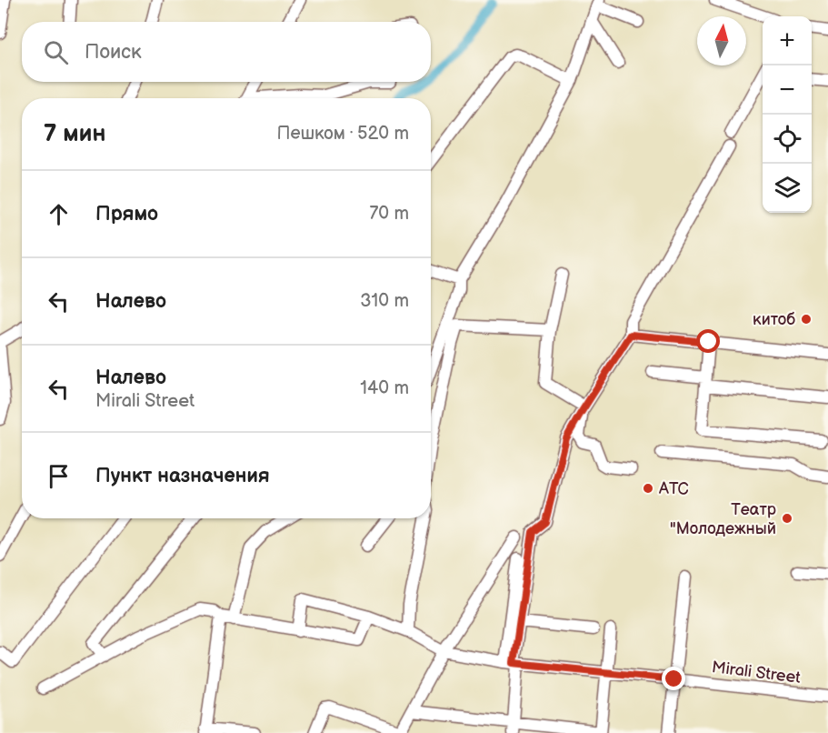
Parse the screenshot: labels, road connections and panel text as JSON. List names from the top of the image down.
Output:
{
  "streets": {
    "street": ["Mirali Street"]
  },
  "places": ["китоб", "АТС", "Театр \"Молодежный"],
  "north": "top",
  "page": {
    "map_buttons": ["+", "−"],
    "search": "Поиск",
    "heading": ["7 мин", "Пешком · 520 m"],
    "list": [
      ["Прямо", "70 m"],
      ["Налево", "310 m"],
      ["Налево", "Mirali Street", "140 m"],
      "Пункт назначения"
    ]
  }
}
